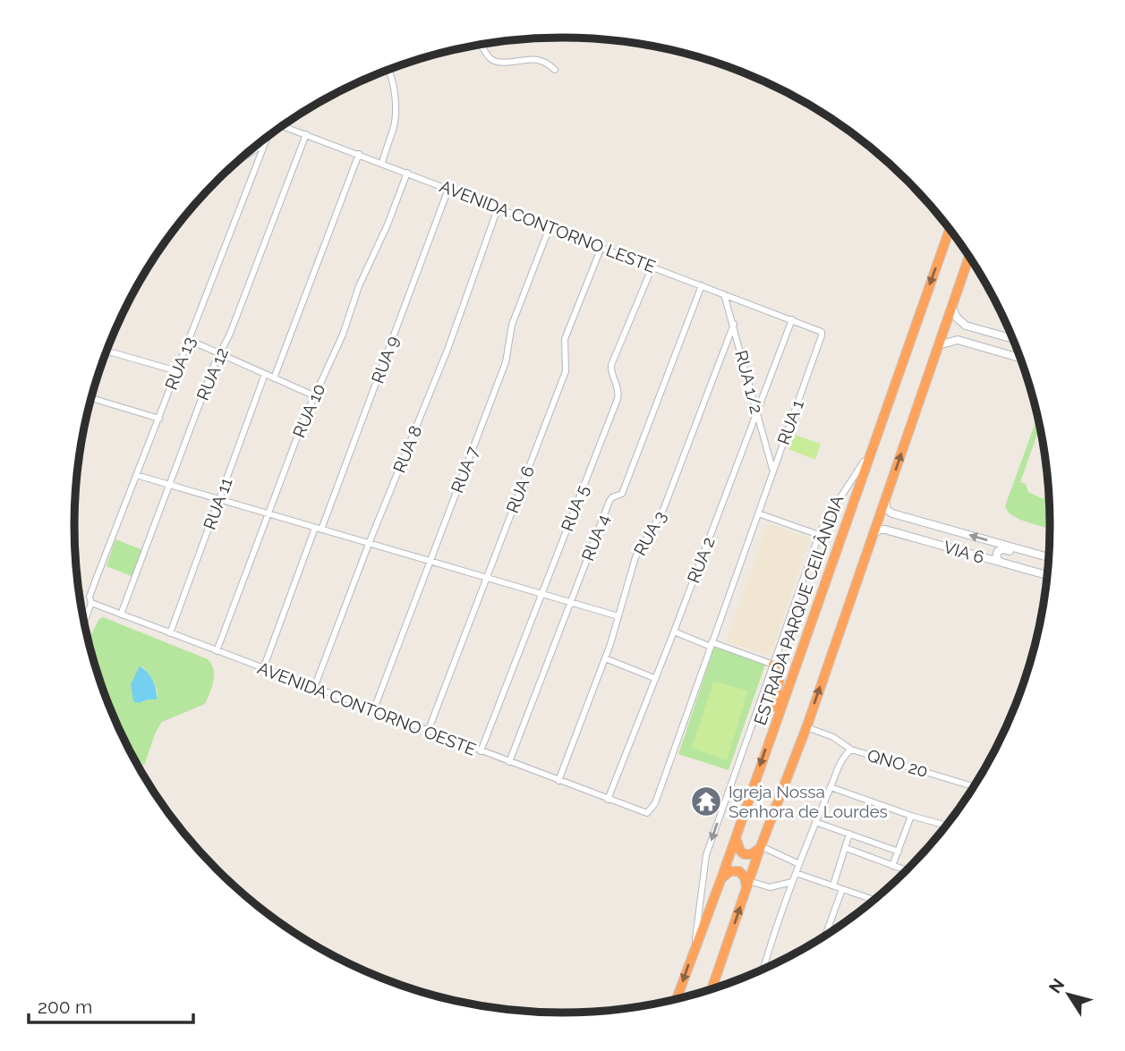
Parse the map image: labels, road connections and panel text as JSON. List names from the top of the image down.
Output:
{
  "streets": {
    "highway": ["ESTRADA PARQUE CEILÂNDIA"],
    "main road": ["VIA 6"],
    "street": [
      "AVENIDA CONTORNO LESTE",
      "RUA 9",
      "RUA 13",
      "RUA 12",
      "RUA 1/2",
      "RUA 10",
      "RUA 1",
      "RUA 8",
      "RUA 7",
      "RUA 6",
      "RUA 11",
      "RUA 5",
      "RUA 3",
      "RUA 4",
      "RUA 2",
      "AVENIDA CONTORNO OESTE",
      "QNO 20"
    ]
  },
  "crossings": [
    ["AVENIDA CONTORNO LESTE", "RUA 9"],
    ["AVENIDA CONTORNO LESTE", "RUA 12"],
    ["AVENIDA CONTORNO LESTE", "RUA 1/2"],
    ["AVENIDA CONTORNO LESTE", "RUA 10"],
    ["AVENIDA CONTORNO LESTE", "RUA 1"],
    ["AVENIDA CONTORNO LESTE", "RUA 8"],
    ["AVENIDA CONTORNO LESTE", "RUA 7"],
    ["AVENIDA CONTORNO LESTE", "RUA 6"],
    ["AVENIDA CONTORNO LESTE", "RUA 5"],
    ["AVENIDA CONTORNO LESTE", "RUA 4"],
    ["AVENIDA CONTORNO LESTE", "RUA 2"],
    ["RUA 9", "AVENIDA CONTORNO OESTE"],
    ["RUA 13", "AVENIDA CONTORNO OESTE"],
    ["RUA 12", "AVENIDA CONTORNO OESTE"],
    ["RUA 1/2", "RUA 1"],
    ["RUA 1/2", "RUA 3"],
    ["RUA 1/2", "RUA 2"],
    ["RUA 10", "AVENIDA CONTORNO OESTE"],
    ["RUA 1", "AVENIDA CONTORNO OESTE"],
    ["RUA 8", "AVENIDA CONTORNO OESTE"],
    ["RUA 7", "AVENIDA CONTORNO OESTE"],
    ["RUA 6", "AVENIDA CONTORNO OESTE"],
    ["RUA 11", "AVENIDA CONTORNO OESTE"],
    ["RUA 5", "AVENIDA CONTORNO OESTE"],
    ["RUA 3", "AVENIDA CONTORNO OESTE"],
    ["RUA 4", "AVENIDA CONTORNO OESTE"],
    ["RUA 2", "AVENIDA CONTORNO OESTE"]
  ],
  "places": {
    "temple": ["Igreja Nossa Senhora de Lourdes"]
  },
  "scale_bar": "200 m",
  "north": "top left"
}
